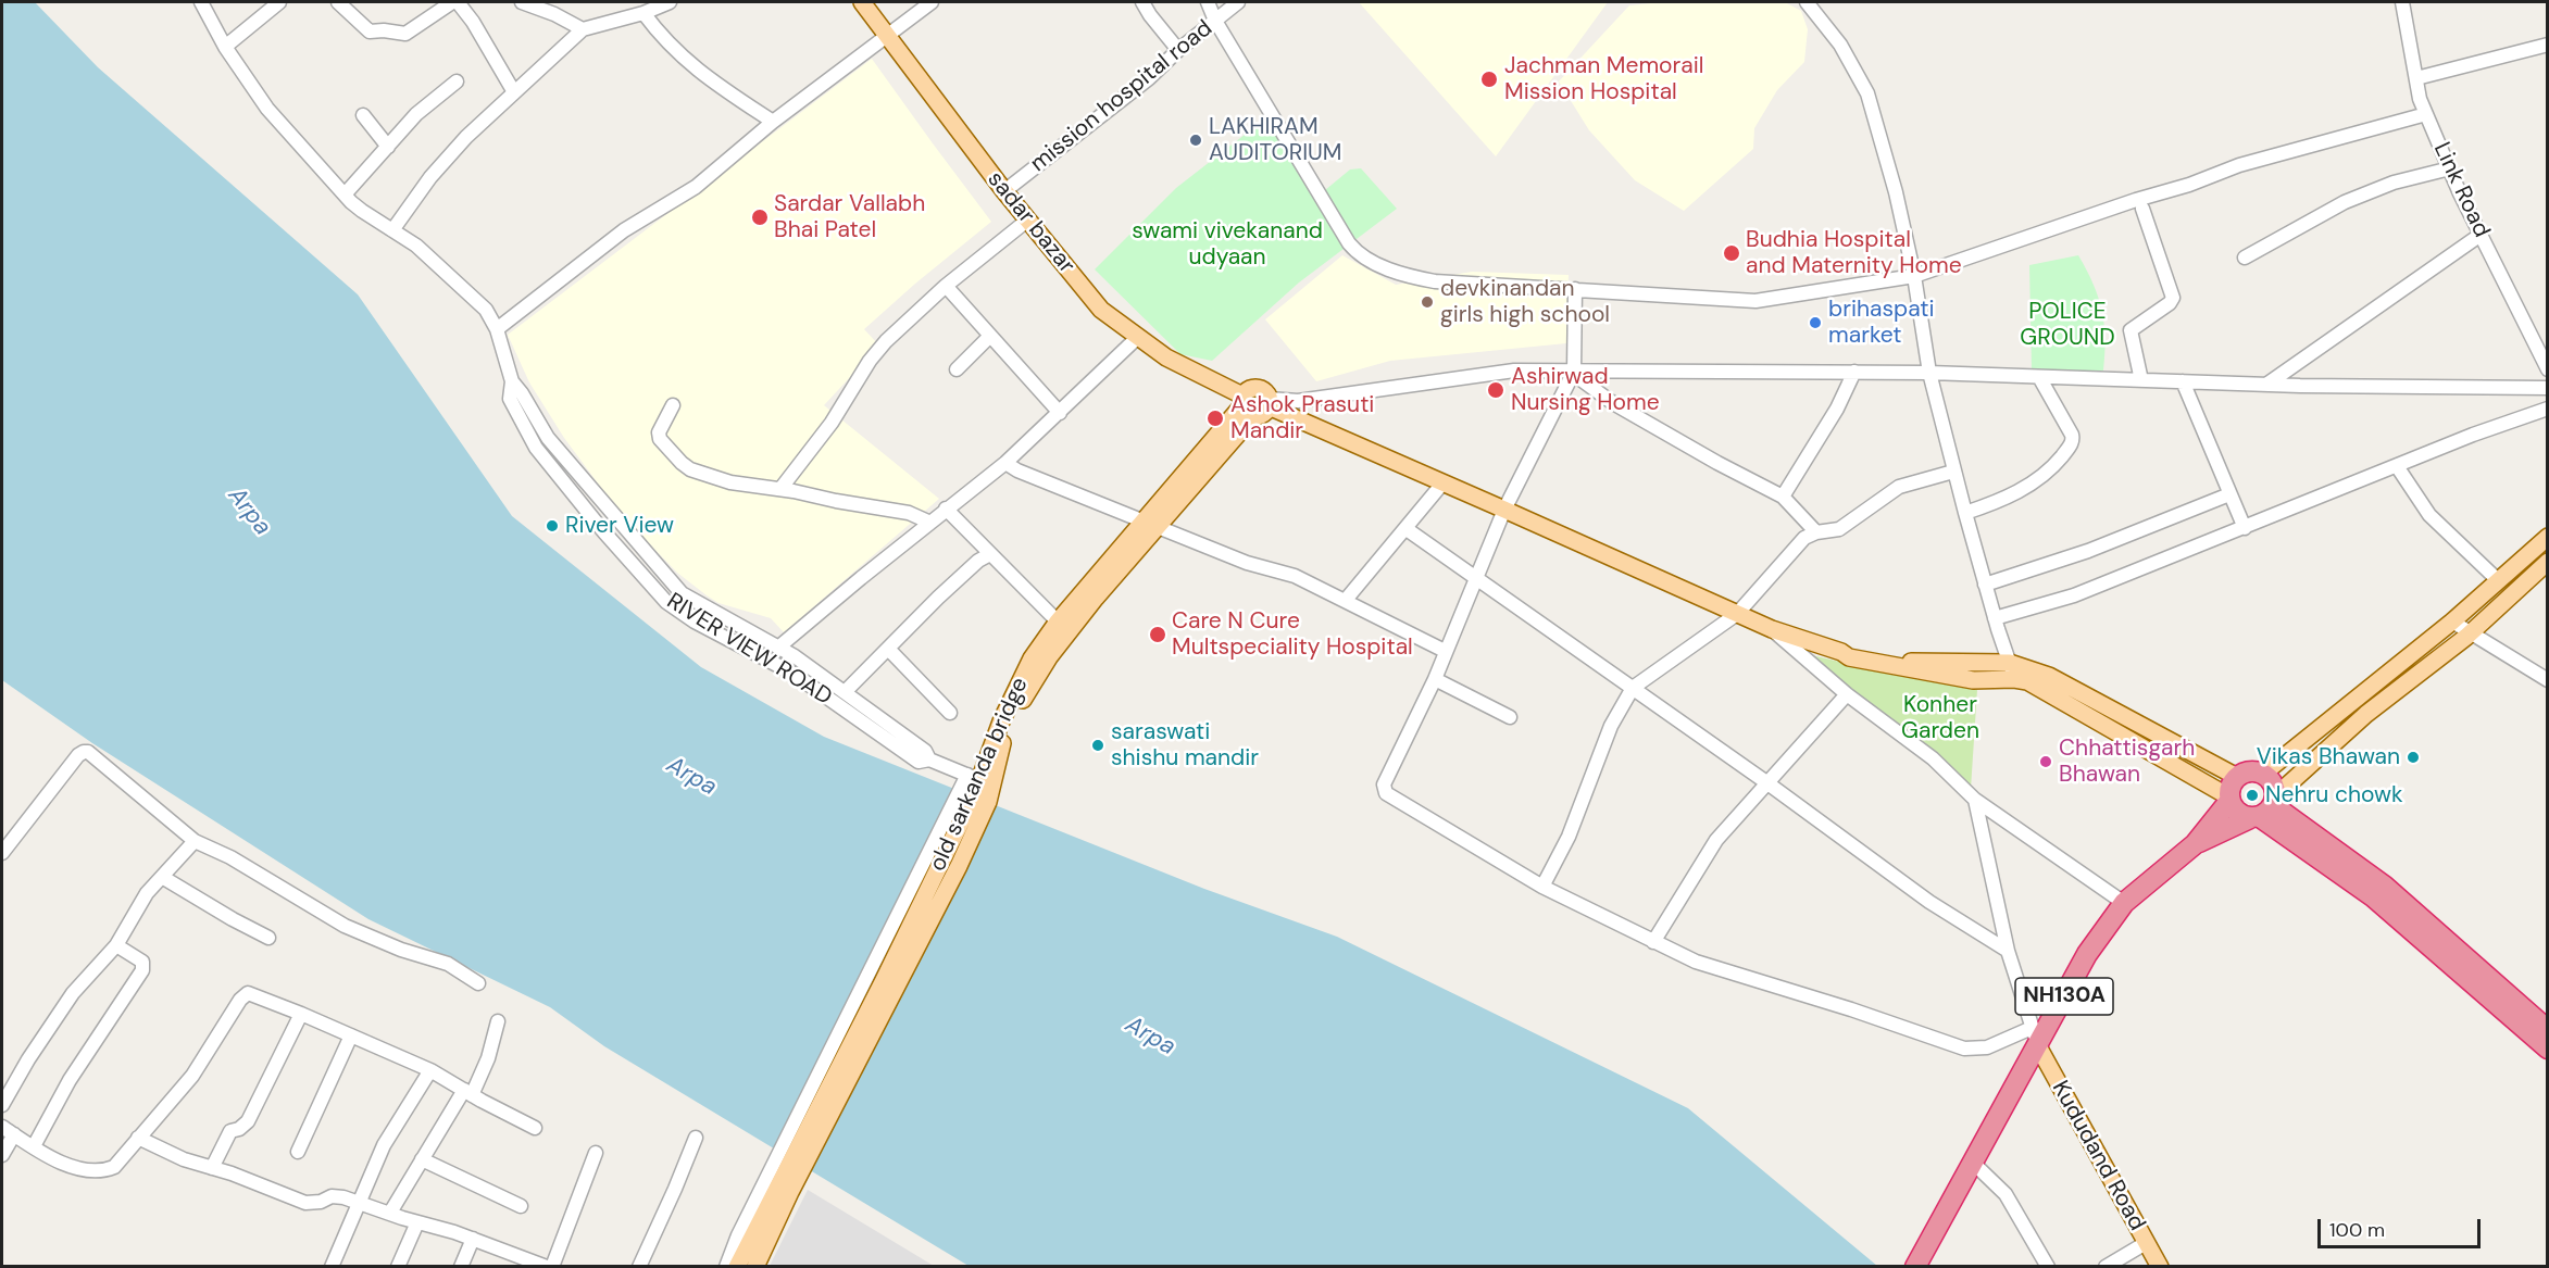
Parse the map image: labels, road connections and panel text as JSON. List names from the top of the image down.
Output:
{
  "streets": {
    "highway": ["NH130A"],
    "main road": ["sadar bazar", "old sarkanda bridge", "Kududand Road"],
    "street": ["mission hospital road", "Link Road", "RIVER VIEW ROAD"]
  },
  "crossings": [
    ["mission hospital road", "sadar bazar"],
    ["sadar bazar", "old sarkanda bridge"],
    ["RIVER VIEW ROAD", "old sarkanda bridge"],
    ["NH130A", "Kududand Road"]
  ],
  "water": ["Arpa"],
  "parks": ["swami vivekanand udyaan", "POLICE GROUND", "Konher Garden"],
  "places": [
    "Jachman Memorail Mission Hospital",
    "LAKHIRAM AUDITORIUM",
    "Sardar Vallabh Bhai Patel",
    "Budhia Hospital and Maternity Home",
    "devkinandan girls high school",
    "brihaspati market",
    "Ashirwad Nursing Home",
    "Ashok Prasuti Mandir",
    "River View",
    "Care N Cure Multspeciality Hospital",
    "saraswati shishu mandir",
    "Vikas Bhawan",
    "Chhattisgarh Bhawan",
    "Nehru chowk"
  ],
  "scale_bar": "100 m"
}
